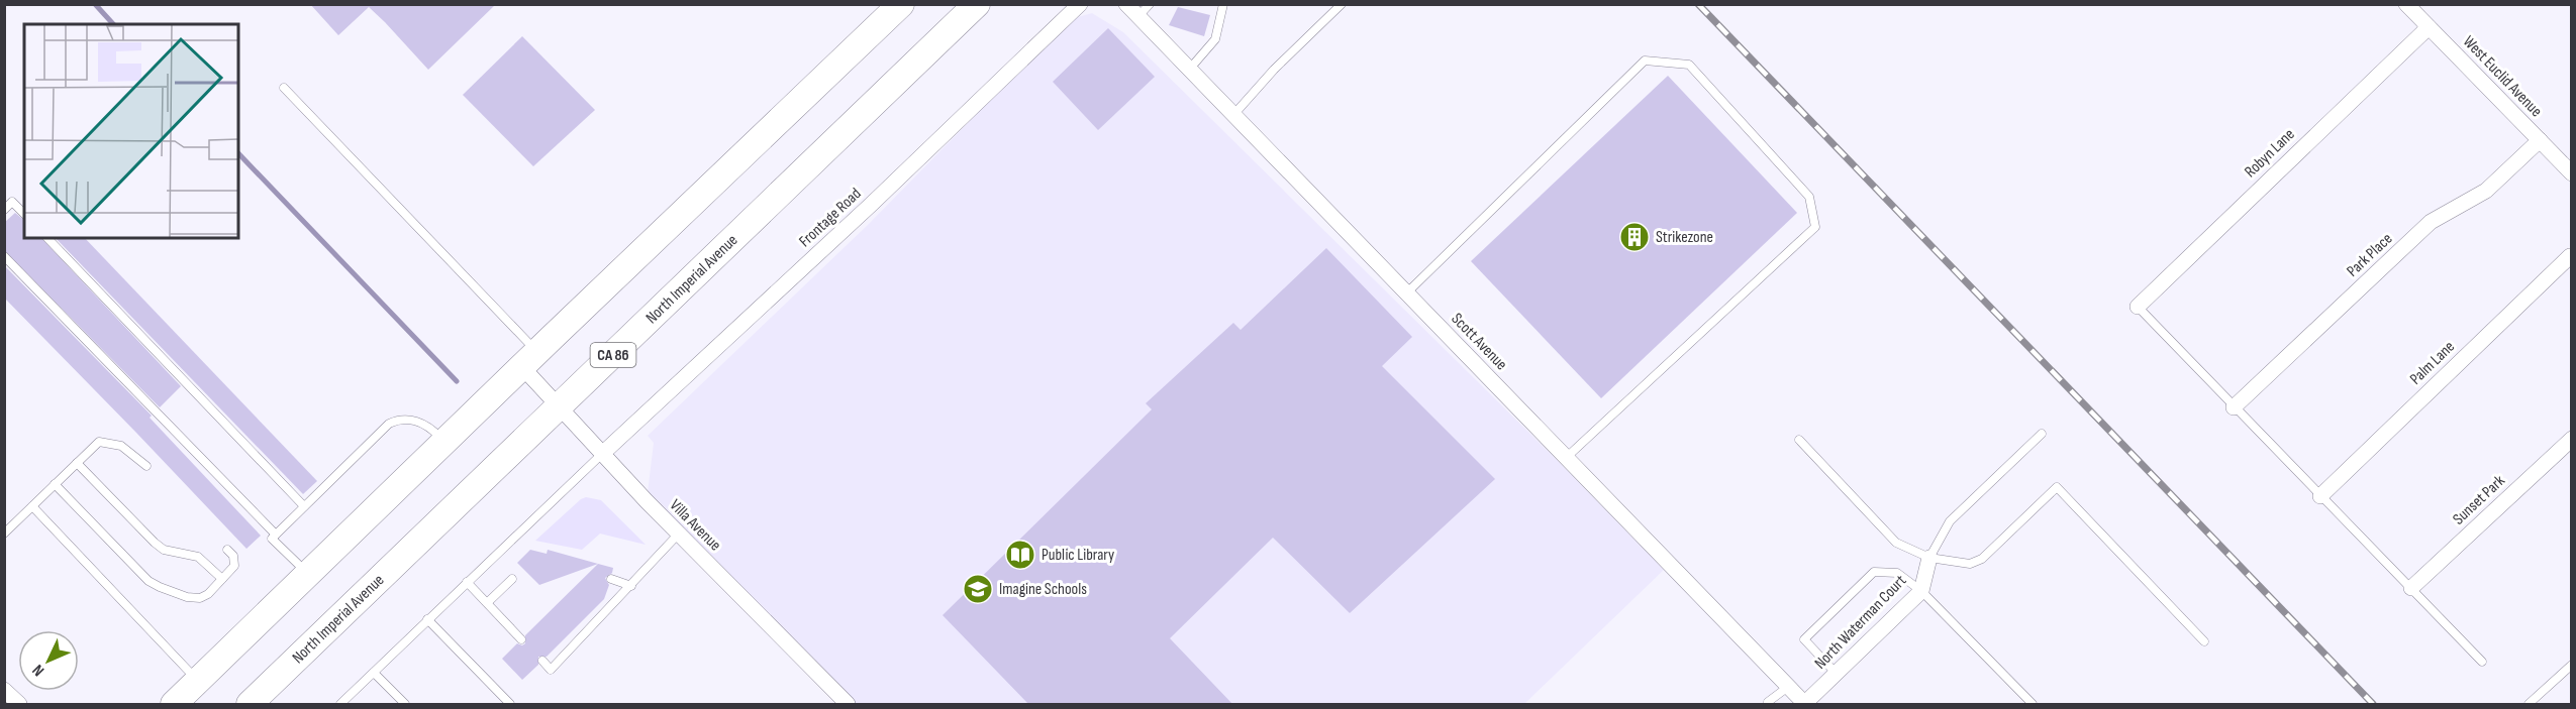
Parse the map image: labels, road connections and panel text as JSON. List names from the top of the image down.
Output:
{
  "streets": {
    "highway": ["North Imperial Avenue", "CA 86"],
    "street": [
      "West Euclid Avenue",
      "Robyn Lane",
      "Frontage Road",
      "Park Place",
      "Scott Avenue",
      "Palm Lane",
      "Sunset Park",
      "Villa Avenue",
      "North Waterman Court"
    ]
  },
  "crossings": [
    ["West Euclid Avenue", "Robyn Lane"],
    ["West Euclid Avenue", "Park Place"],
    ["Frontage Road", "Villa Avenue"],
    ["North Imperial Avenue", "Villa Avenue"],
    ["Scott Avenue", "North Waterman Court"]
  ],
  "places": {
    "building": ["Strikezone"],
    "library": ["Public Library"],
    "school or university": ["Imagine Schools"]
  },
  "north": "bottom left"
}
